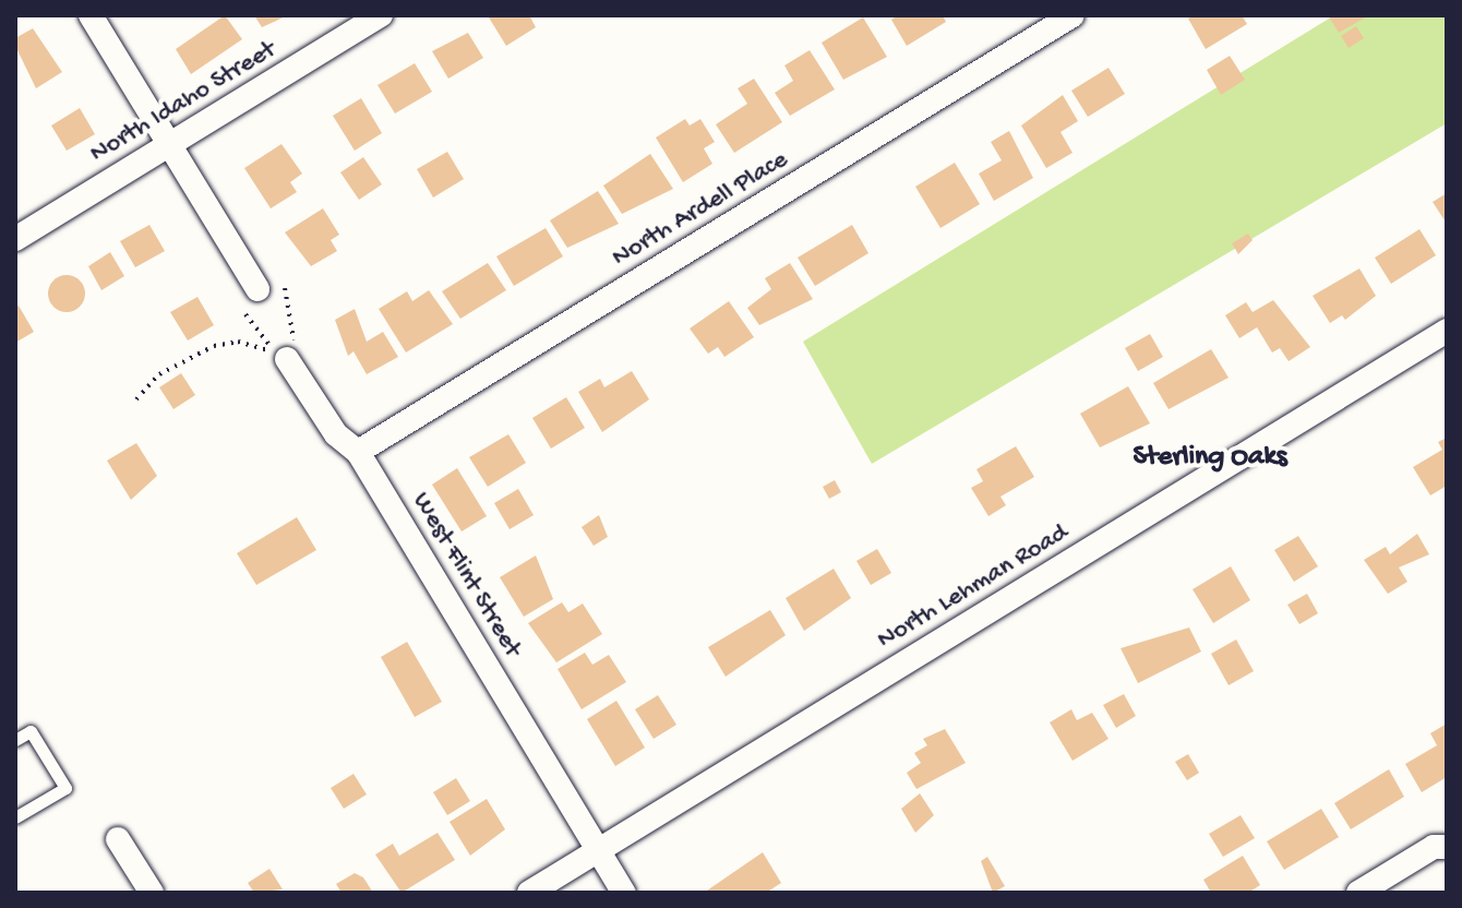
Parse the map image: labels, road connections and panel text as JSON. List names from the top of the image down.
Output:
{
  "streets": {
    "street": [
      "North Idaho Street",
      "North Ardell Place",
      "West Flint Street",
      "North Lehman Road"
    ]
  },
  "crossings": [
    ["North Ardell Place", "West Flint Street"],
    ["West Flint Street", "North Lehman Road"]
  ],
  "districts": ["Sterling Oaks"]
}
